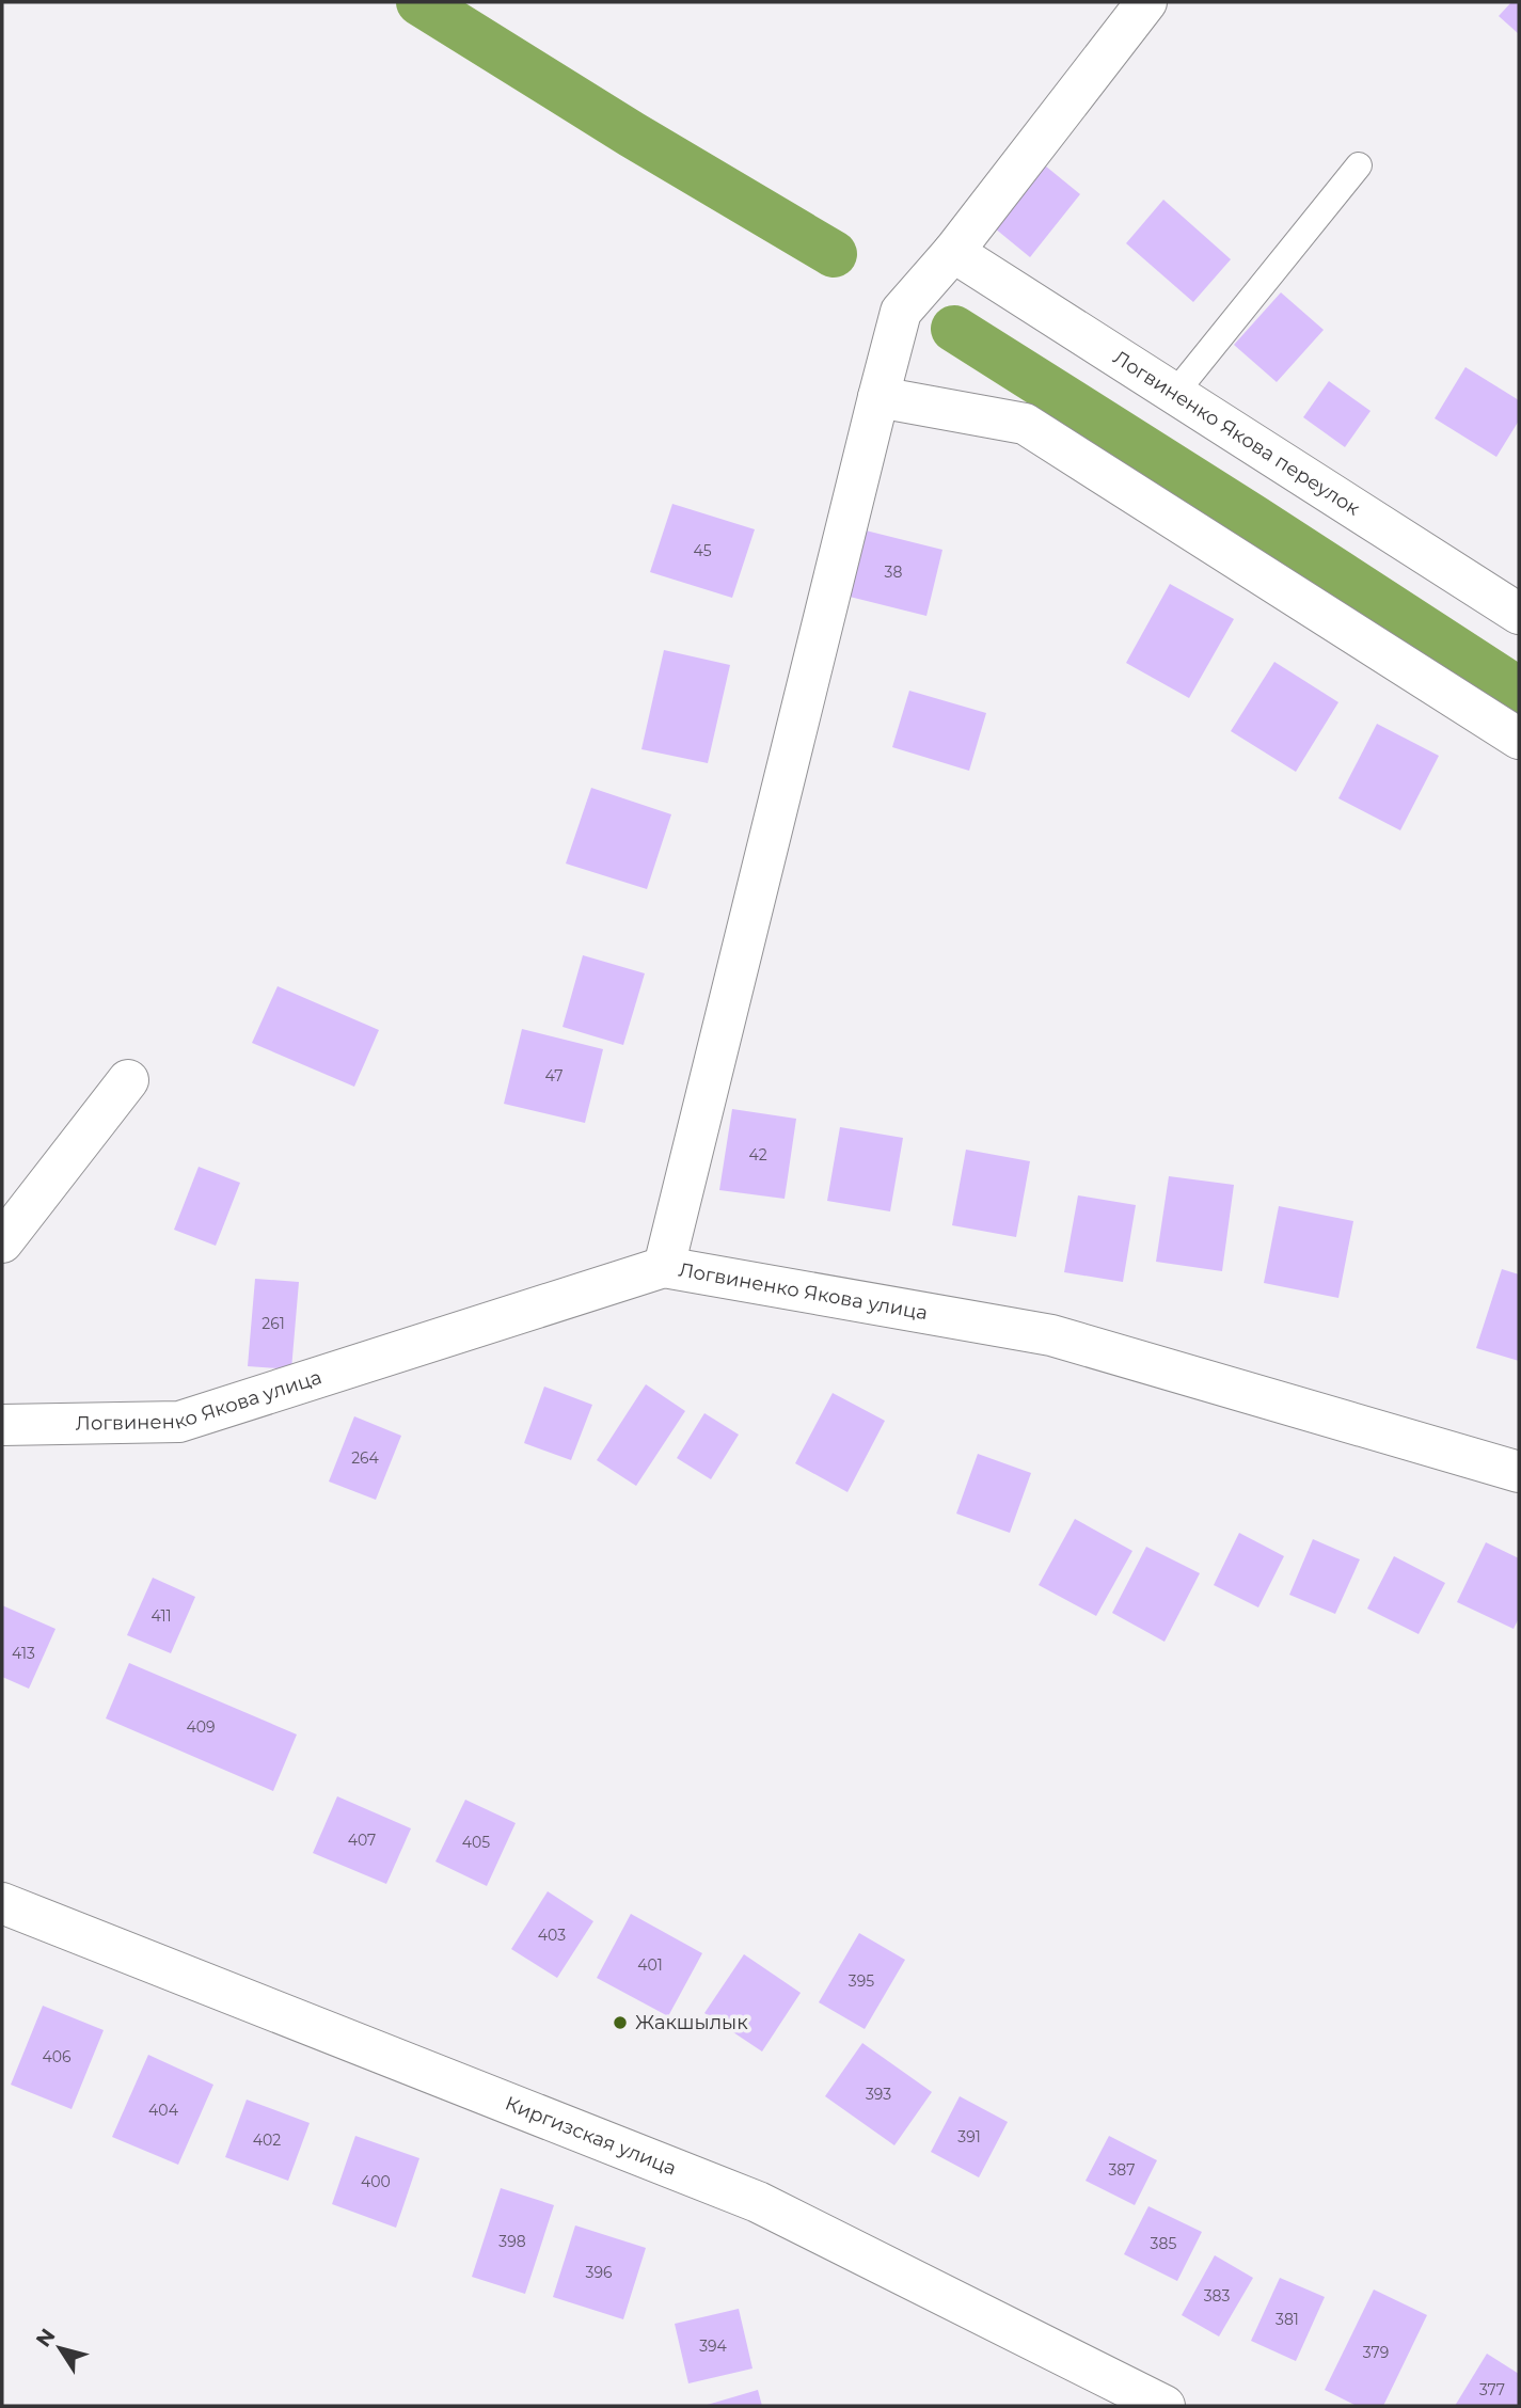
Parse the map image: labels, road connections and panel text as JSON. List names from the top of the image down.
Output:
{
  "streets": {
    "street": ["Логвиненко Якова переулок", "Логвиненко Якова улица", "Киргизская улица"]
  },
  "places": ["Жакшылык"],
  "house_numbers": [
    "45",
    "38",
    "47",
    "42",
    "261",
    "264",
    "411",
    "413",
    "409",
    "407",
    "405",
    "403",
    "401",
    "395",
    "406",
    "393",
    "404",
    "391",
    "402",
    "387",
    "400",
    "398",
    "385",
    "396",
    "383",
    "381",
    "394",
    "379",
    "377"
  ],
  "north": "top left"
}
